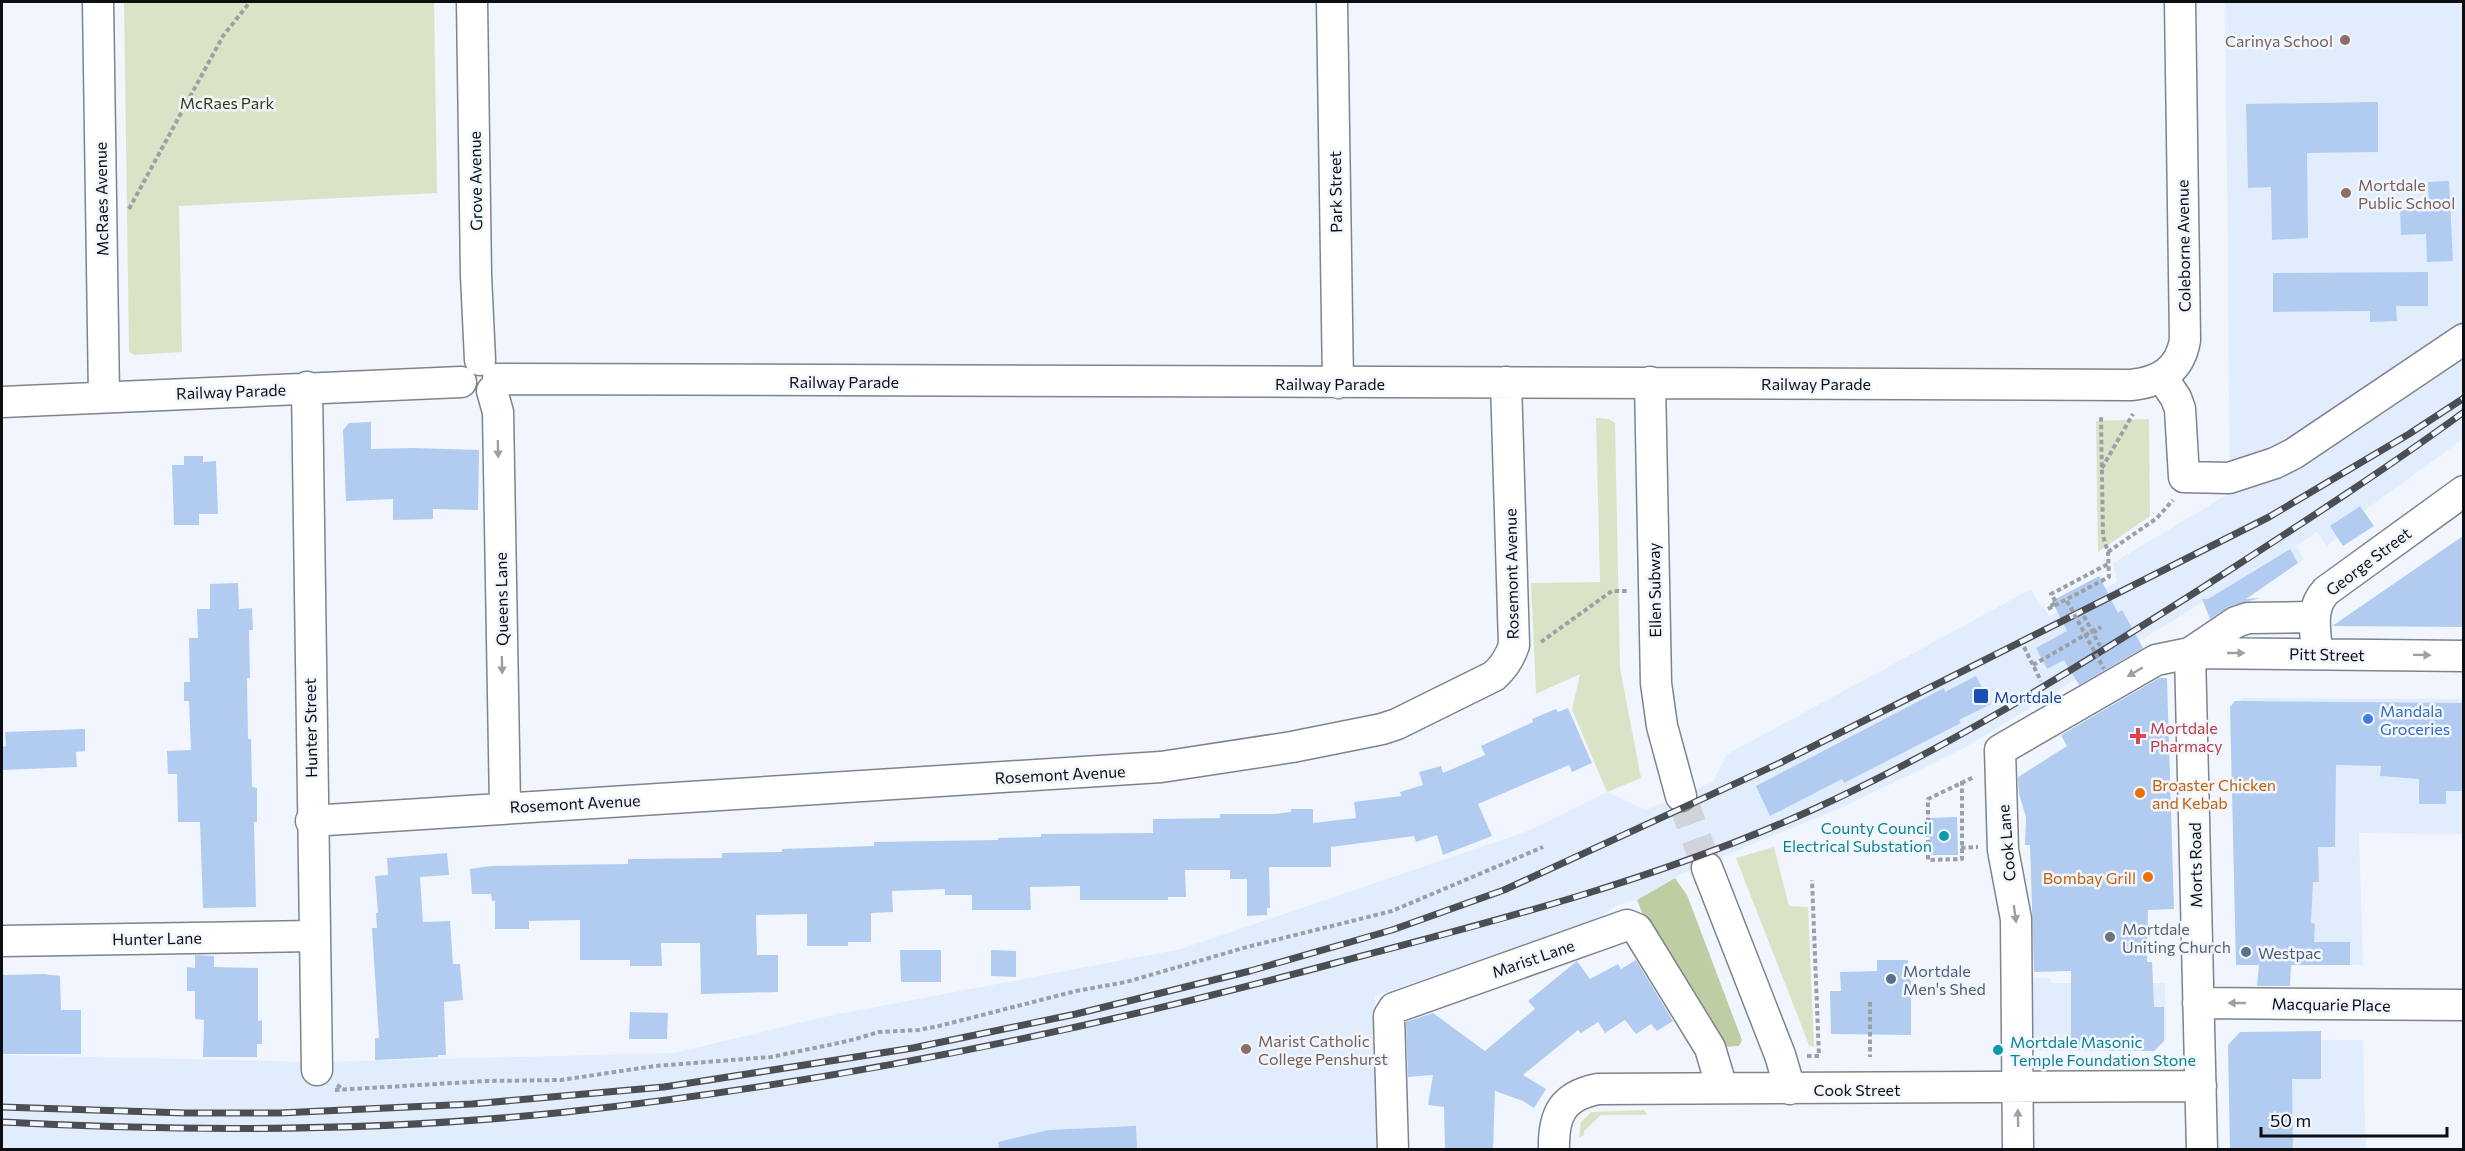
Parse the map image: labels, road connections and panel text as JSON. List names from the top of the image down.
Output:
{
  "streets": {
    "street": [
      "Grove Avenue",
      "Park Street",
      "McRaes Avenue",
      "Coleborne Avenue",
      "Railway Parade",
      "George Street",
      "Rosemont Avenue",
      "Ellen Subway",
      "Queens Lane",
      "Pitt Street",
      "Hunter Street",
      "Cook Lane",
      "Morts Road",
      "Hunter Lane",
      "Marist Lane",
      "Macquarie Place",
      "Cook Street"
    ]
  },
  "crossings": [
    ["Grove Avenue", "Railway Parade"],
    ["Grove Avenue", "Queens Lane"],
    ["Park Street", "Railway Parade"],
    ["McRaes Avenue", "Railway Parade"],
    ["Coleborne Avenue", "Railway Parade"],
    ["Railway Parade", "Rosemont Avenue"],
    ["Railway Parade", "Ellen Subway"],
    ["Railway Parade", "Queens Lane"],
    ["Railway Parade", "Hunter Street"],
    ["Rosemont Avenue", "Queens Lane"],
    ["Rosemont Avenue", "Hunter Street"],
    ["Pitt Street", "Cook Lane"],
    ["Pitt Street", "Morts Road"],
    ["Hunter Street", "Hunter Lane"],
    ["Cook Lane", "Morts Road"],
    ["Cook Lane", "Cook Street"],
    ["Morts Road", "Macquarie Place"],
    ["Morts Road", "Cook Street"],
    ["Marist Lane", "Cook Street"]
  ],
  "one_way": ["Queens Lane", "Macquarie Place"],
  "parks": ["McRaes Park"],
  "places": {
    "other": [
      "Carinya School",
      "Mortdale Public School",
      "Mandala Groceries",
      "Broaster Chicken and Kebab",
      "County Council Electrical Substation",
      "Bombay Grill",
      "Mortdale Uniting Church",
      "Westpac",
      "Mortdale Men's Shed",
      "Marist Catholic College Penshurst",
      "Mortdale Masonic Temple Foundation Stone"
    ],
    "transit": ["Mortdale"],
    "health": ["Mortdale Pharmacy"]
  },
  "scale_bar": "50 m"
}
